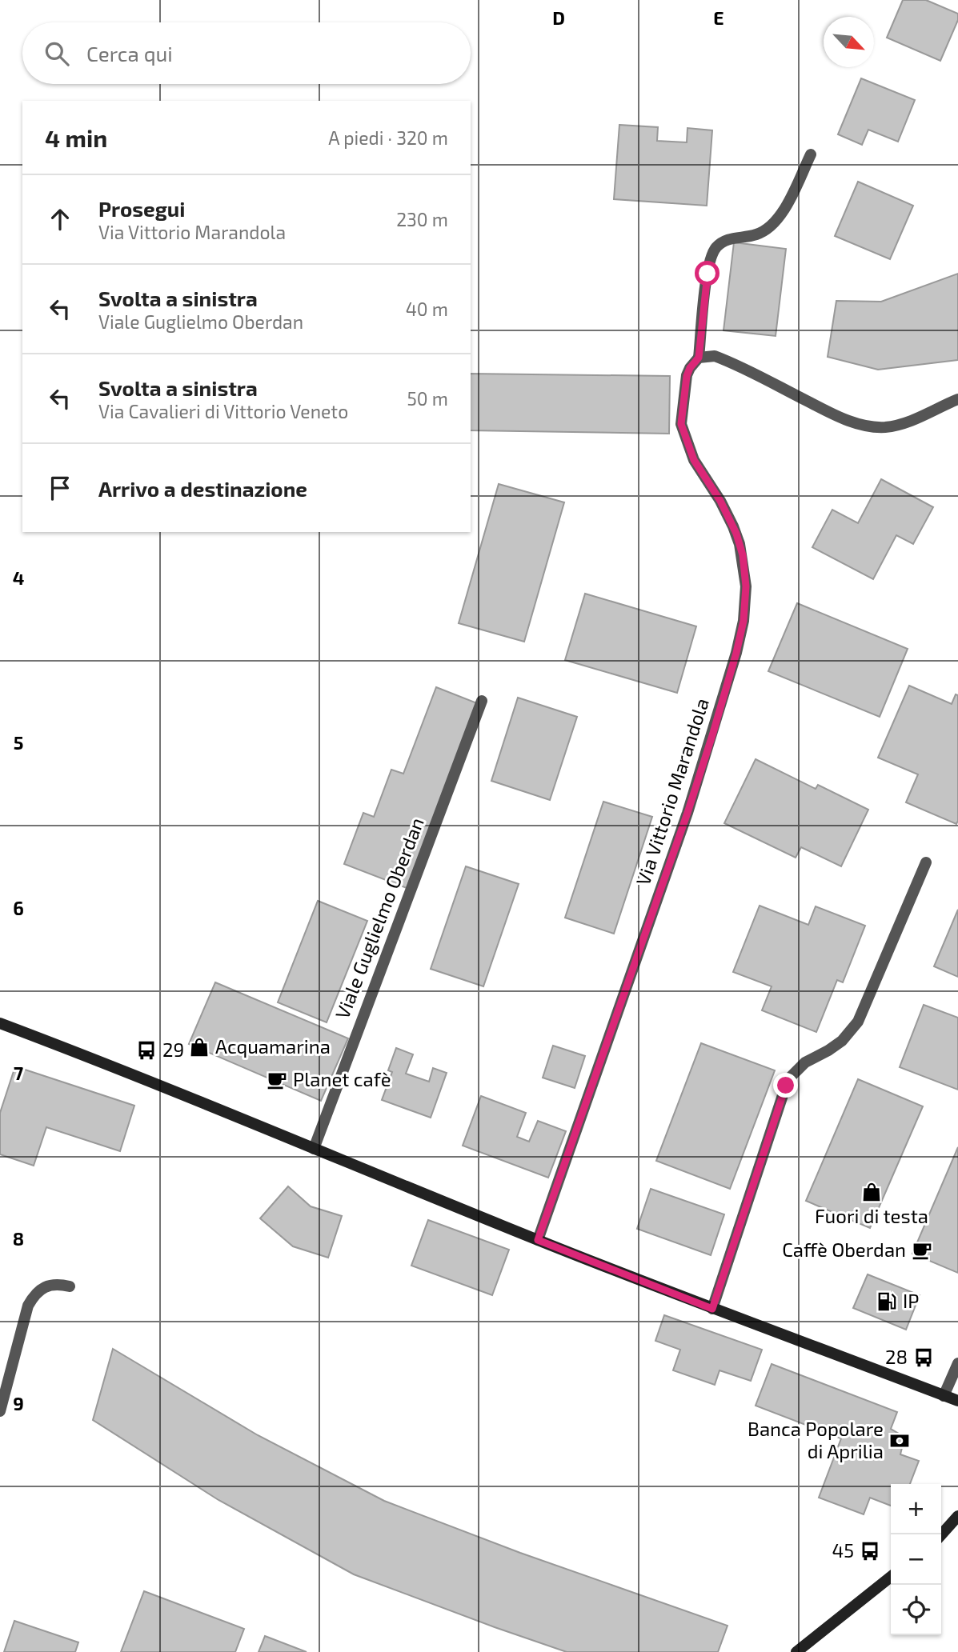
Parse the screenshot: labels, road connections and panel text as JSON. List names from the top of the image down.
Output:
{
  "streets": {
    "street": ["Via Vittorio Marandola", "Viale Guglielmo Oberdan"]
  },
  "places": {
    "shop": ["Acquamarina", "Fuori di testa"],
    "bus stop": ["29", "28", "45"],
    "cafe": ["Planet cafè", "Caffè Oberdan"],
    "fuel station": ["IP"],
    "bank": ["Banca Popolare di Aprilia"]
  },
  "north": "bottom right",
  "page": {
    "search": "Cerca qui",
    "heading": ["4 min", "A piedi · 320 m"],
    "list": [
      ["Prosegui", "Via Vittorio Marandola", "230 m"],
      ["Svolta a sinistra", "Viale Guglielmo Oberdan", "40 m"],
      ["Svolta a sinistra", "Via Cavalieri di Vittorio Veneto", "50 m"],
      "Arrivo a destinazione"
    ],
    "map_buttons": ["+", "−"]
  },
  "grid": {
    "columns": ["D", "E"],
    "rows": [
      "4",
      "5",
      "6",
      "7",
      "8",
      "9"
    ]
  }
}
